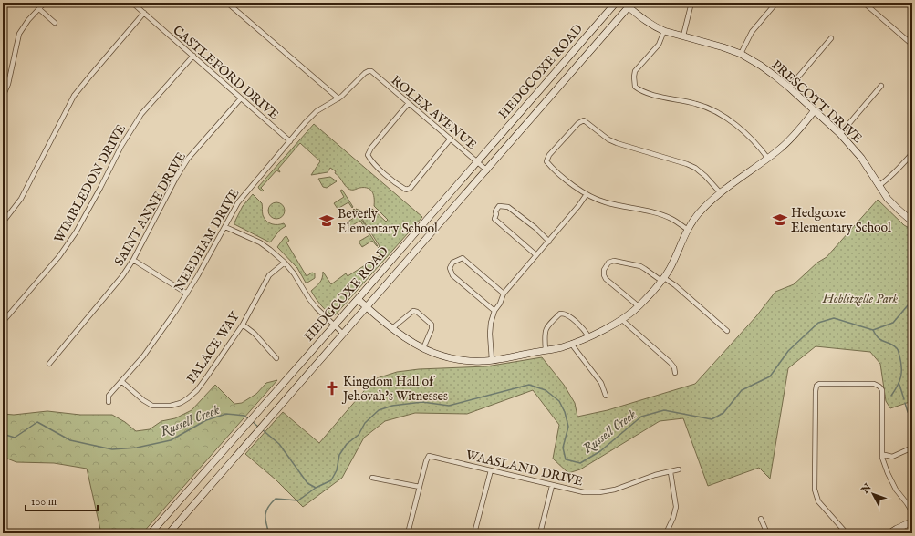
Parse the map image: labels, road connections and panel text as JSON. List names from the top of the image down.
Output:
{
  "streets": {
    "main road": ["HEDGCOXE ROAD", "PRESCOTT DRIVE"],
    "street": [
      "CASTLEFORD DRIVE",
      "ROLEX AVENUE",
      "WIMBLEDON DRIVE",
      "SAINT ANNE DRIVE",
      "NEEDHAM DRIVE",
      "PALACE WAY",
      "WAASLAND DRIVE"
    ]
  },
  "crossings": [
    ["HEDGCOXE ROAD", "PRESCOTT DRIVE"],
    ["HEDGCOXE ROAD", "ROLEX AVENUE"],
    ["CASTLEFORD DRIVE", "WIMBLEDON DRIVE"],
    ["CASTLEFORD DRIVE", "SAINT ANNE DRIVE"],
    ["CASTLEFORD DRIVE", "NEEDHAM DRIVE"],
    ["ROLEX AVENUE", "NEEDHAM DRIVE"],
    ["NEEDHAM DRIVE", "PALACE WAY"]
  ],
  "water": ["Russell Creek"],
  "parks": ["Hoblitzelle Park"],
  "places": {
    "school or university": ["Hedgcoxe Elementary School", "Beverly Elementary School"],
    "church": ["Kingdom Hall of Jehovah's Witnesses"]
  },
  "scale_bar": "100 m",
  "north": "top left"
}
